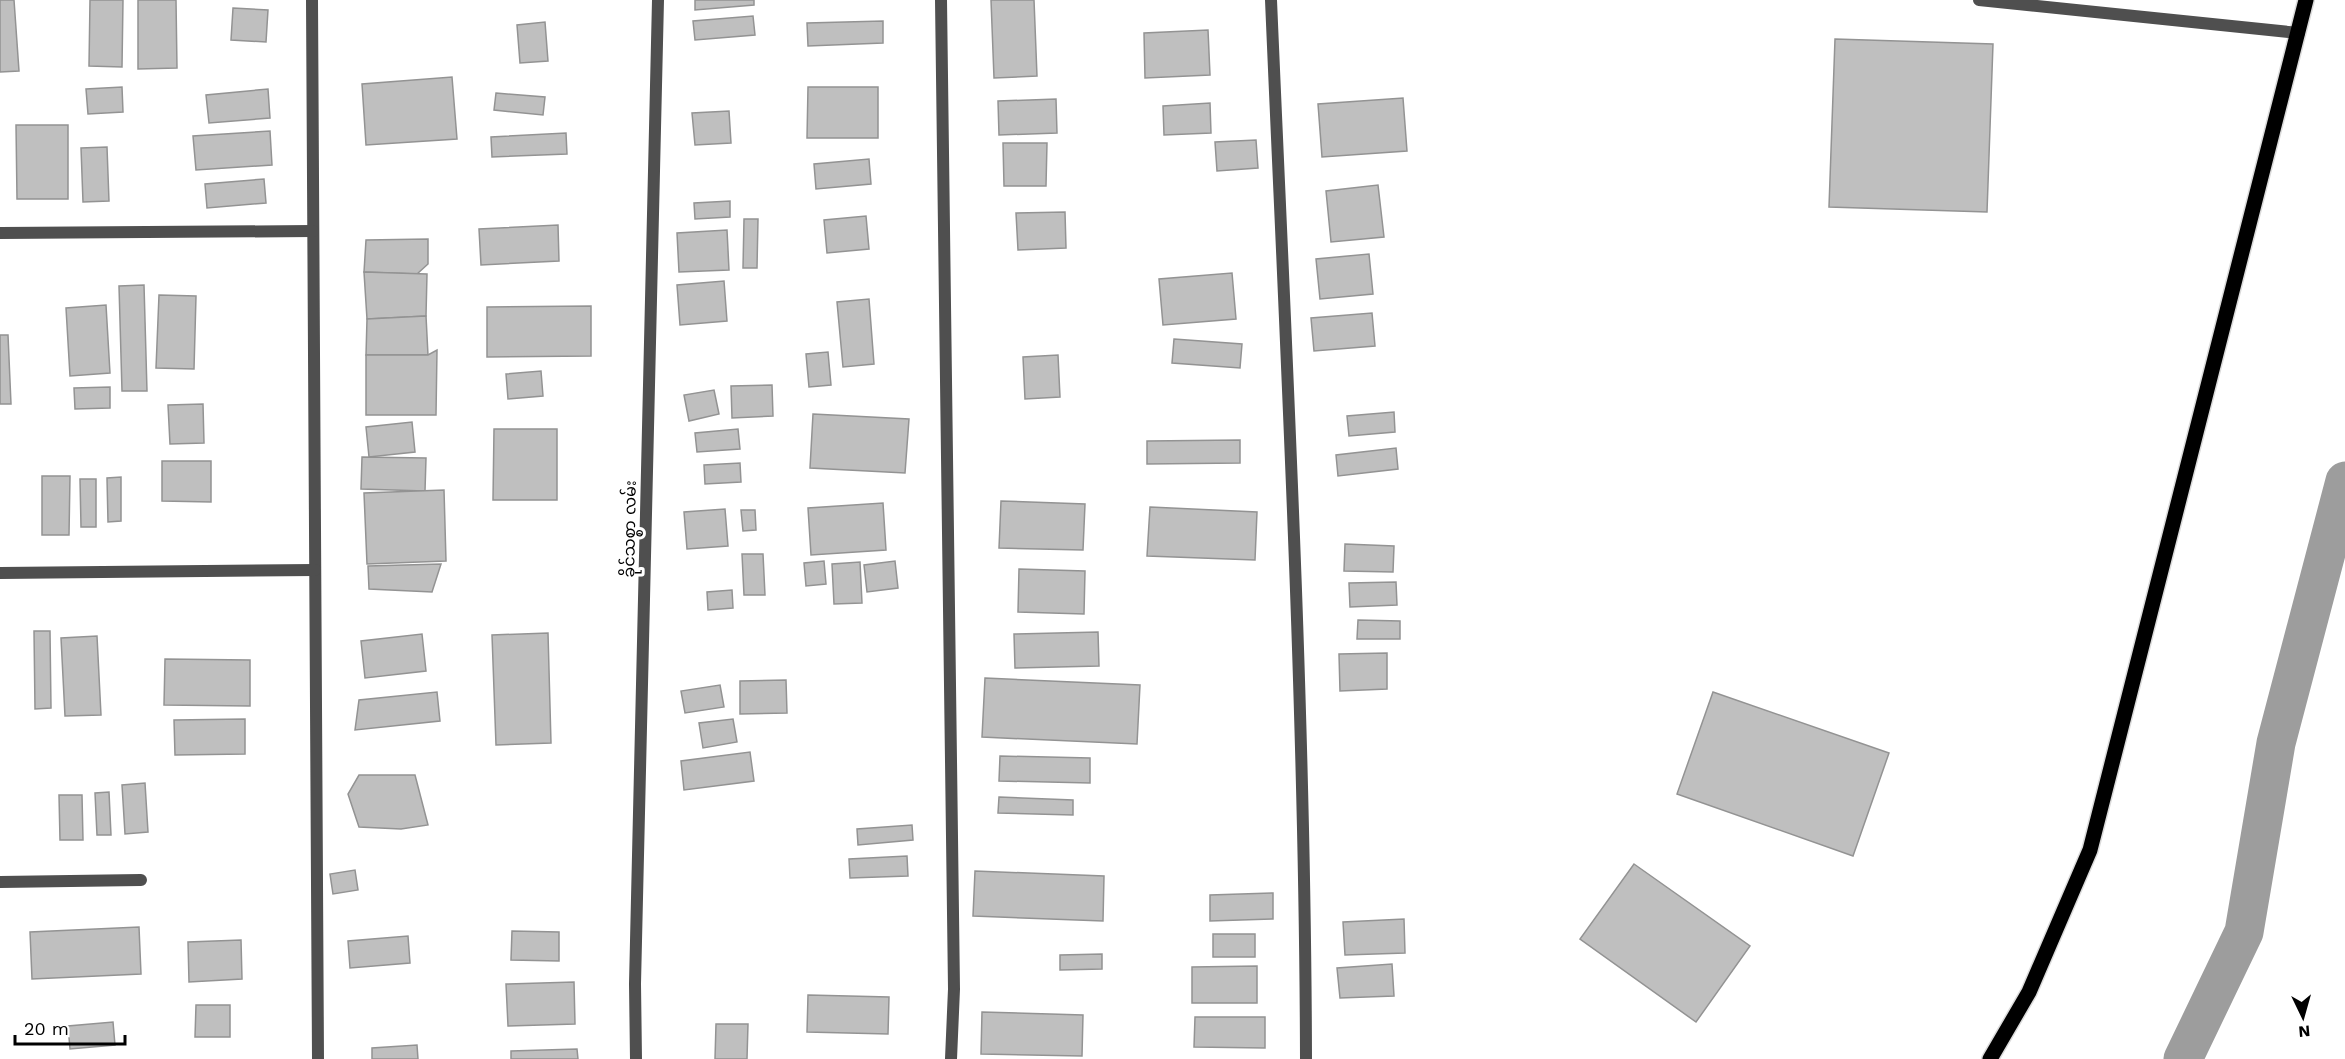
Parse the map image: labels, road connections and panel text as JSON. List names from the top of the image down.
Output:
{
  "streets": {
    "street": ["ခိုင်သစ္စာ လမ်း"]
  },
  "scale_bar": "20 m",
  "north": "bottom"
}
